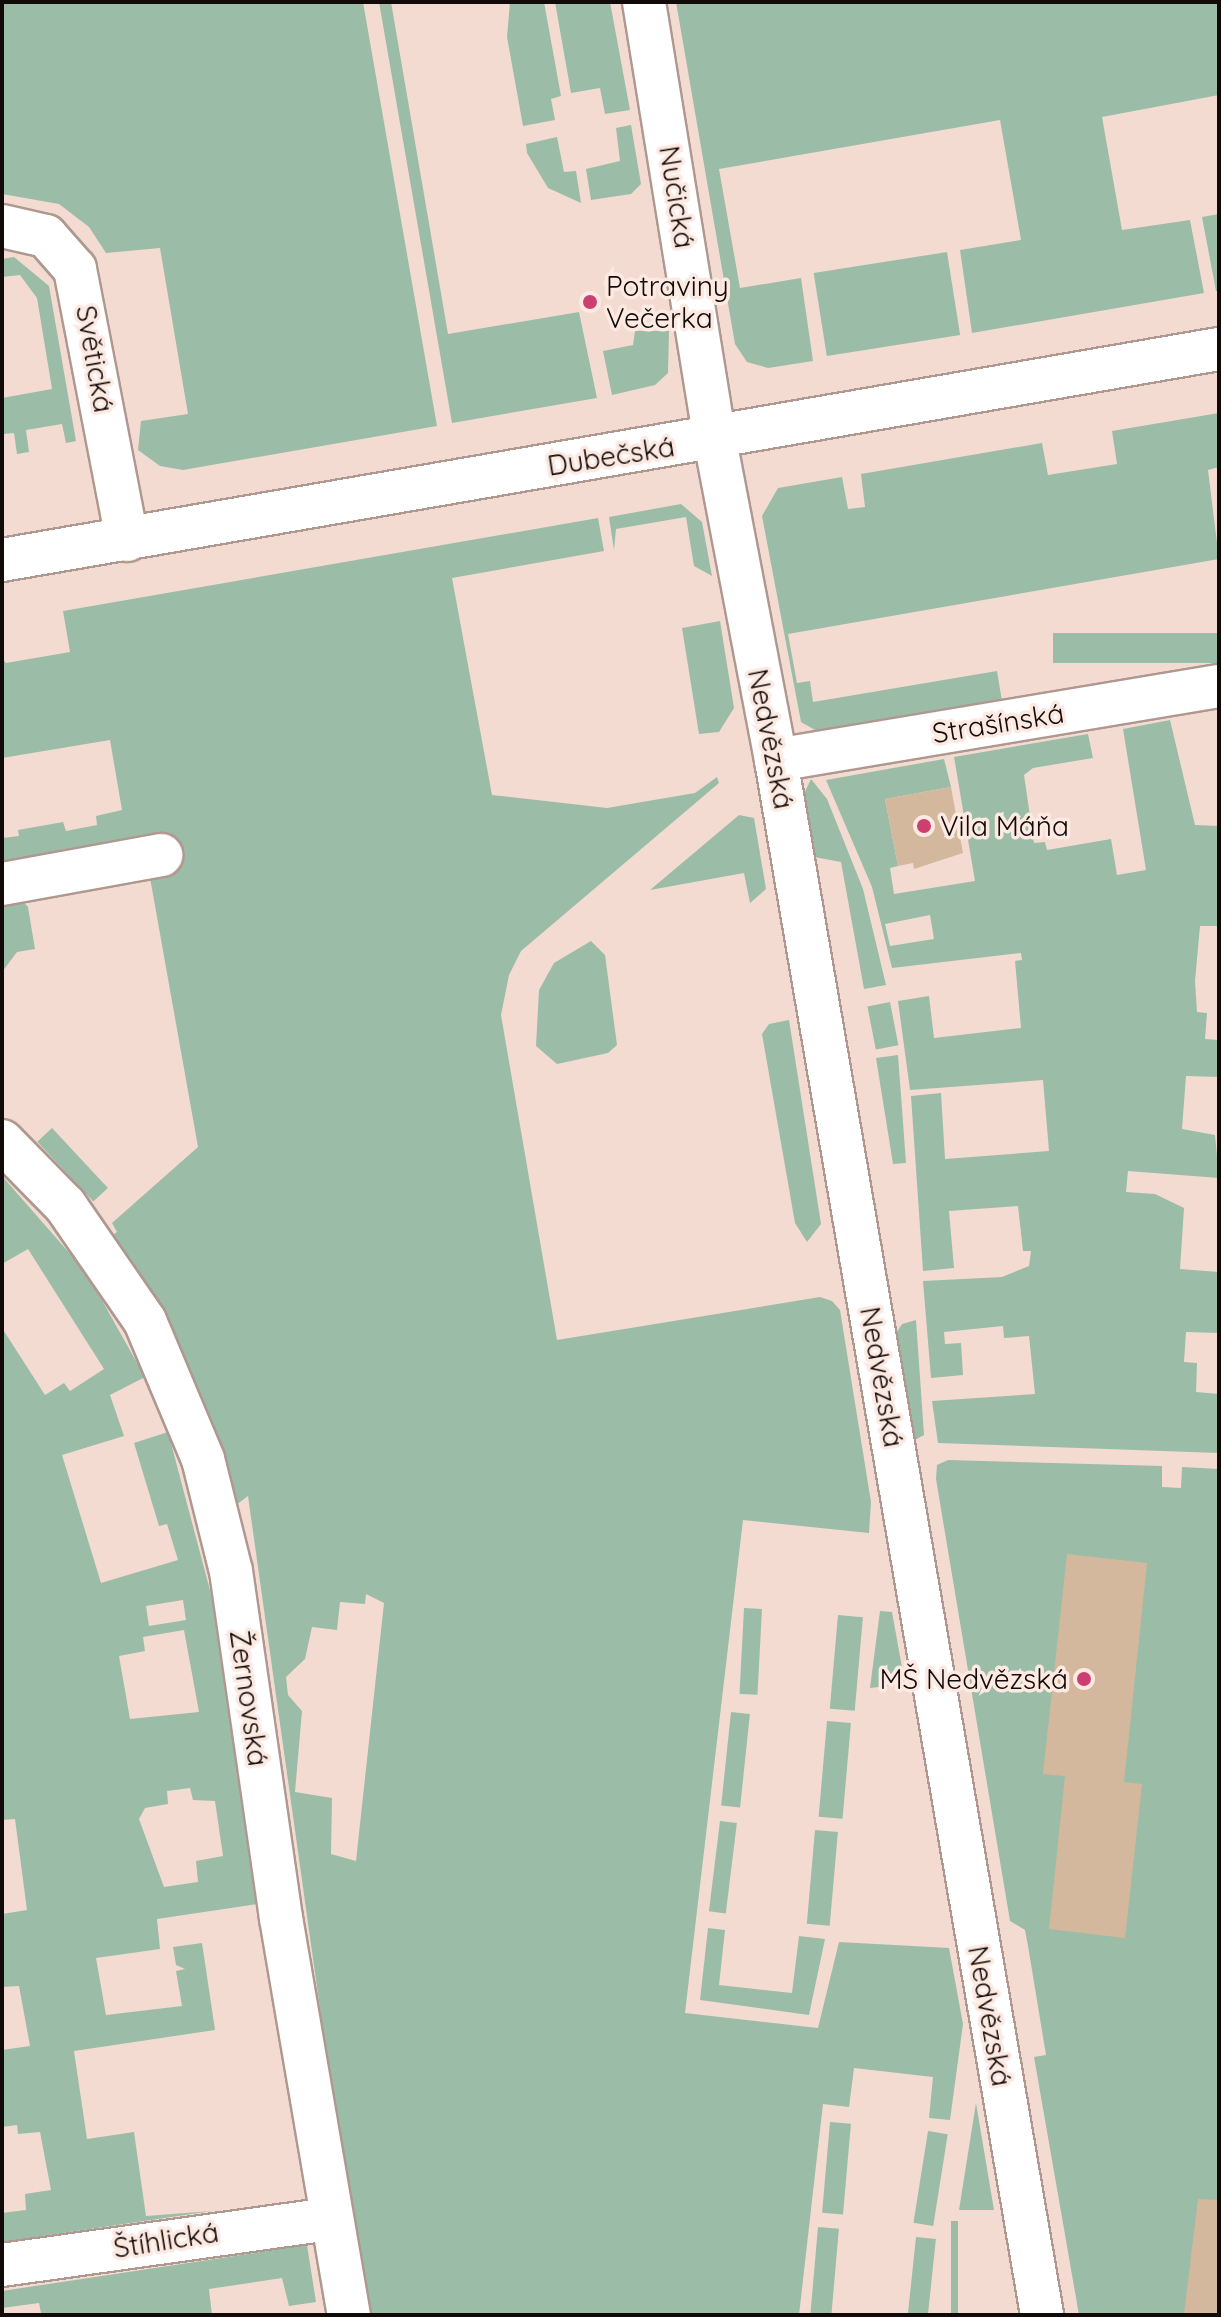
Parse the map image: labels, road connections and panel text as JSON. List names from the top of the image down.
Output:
{
  "streets": {
    "street": [
      "Nučická",
      "Světická",
      "Dubečská",
      "Strašínská",
      "Nedvězská",
      "Žernovská",
      "Štíhlická"
    ]
  },
  "crossings": [
    ["Nučická", "Dubečská"],
    ["Nučická", "Nedvězská"],
    ["Světická", "Dubečská"],
    ["Dubečská", "Nedvězská"],
    ["Strašínská", "Nedvězská"],
    ["Žernovská", "Štíhlická"]
  ],
  "places": ["Potraviny Večerka", "Vila Máňa", "MŠ Nedvězská"]
}
